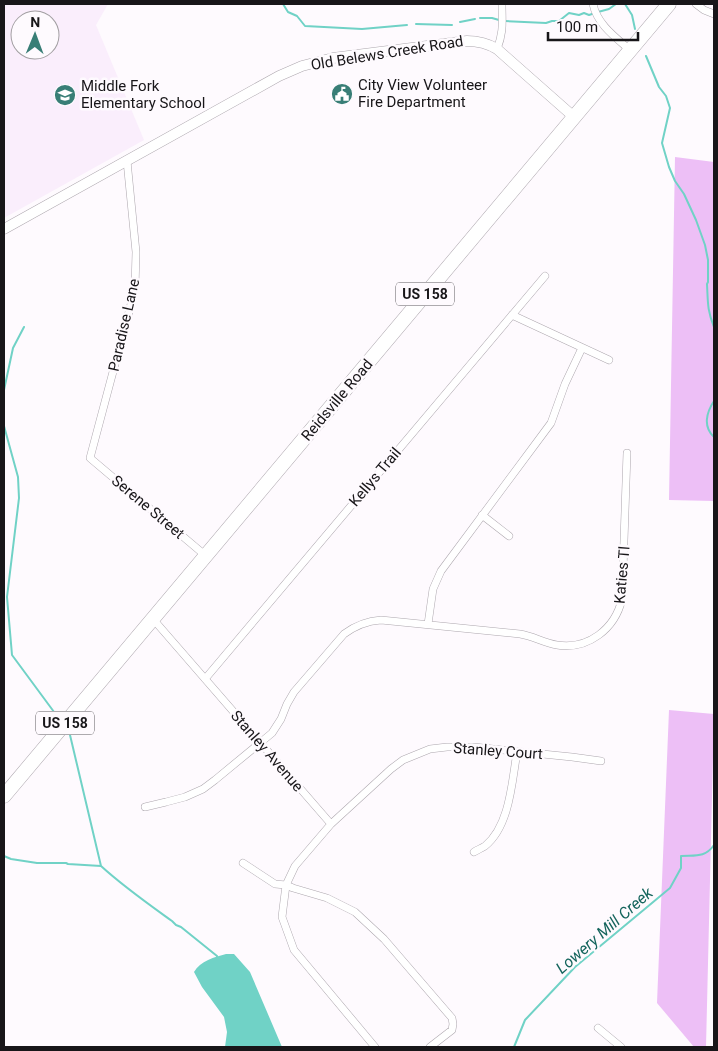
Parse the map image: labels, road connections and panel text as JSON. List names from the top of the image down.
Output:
{
  "streets": {
    "highway": ["US 158", "Reidsville Road"],
    "street": [
      "Old Belews Creek Road",
      "Paradise Lane",
      "Kellys Trail",
      "Serene Street",
      "Katies Tl",
      "Stanley Avenue",
      "Stanley Court"
    ]
  },
  "crossings": [
    ["Old Belews Creek Road", "Paradise Lane"],
    ["Old Belews Creek Road", "Reidsville Road"],
    ["Paradise Lane", "Serene Street"],
    ["Reidsville Road", "Serene Street"],
    ["Reidsville Road", "Stanley Avenue"],
    ["Kellys Trail", "Stanley Avenue"],
    ["Katies Tl", "Stanley Avenue"],
    ["Stanley Avenue", "Stanley Court"]
  ],
  "water": ["Lowery Mill Creek"],
  "places": {
    "public building": ["City View Volunteer Fire Department"],
    "school or university": ["Middle Fork Elementary School"]
  },
  "scale_bar": "100 m",
  "north": "top"
}
